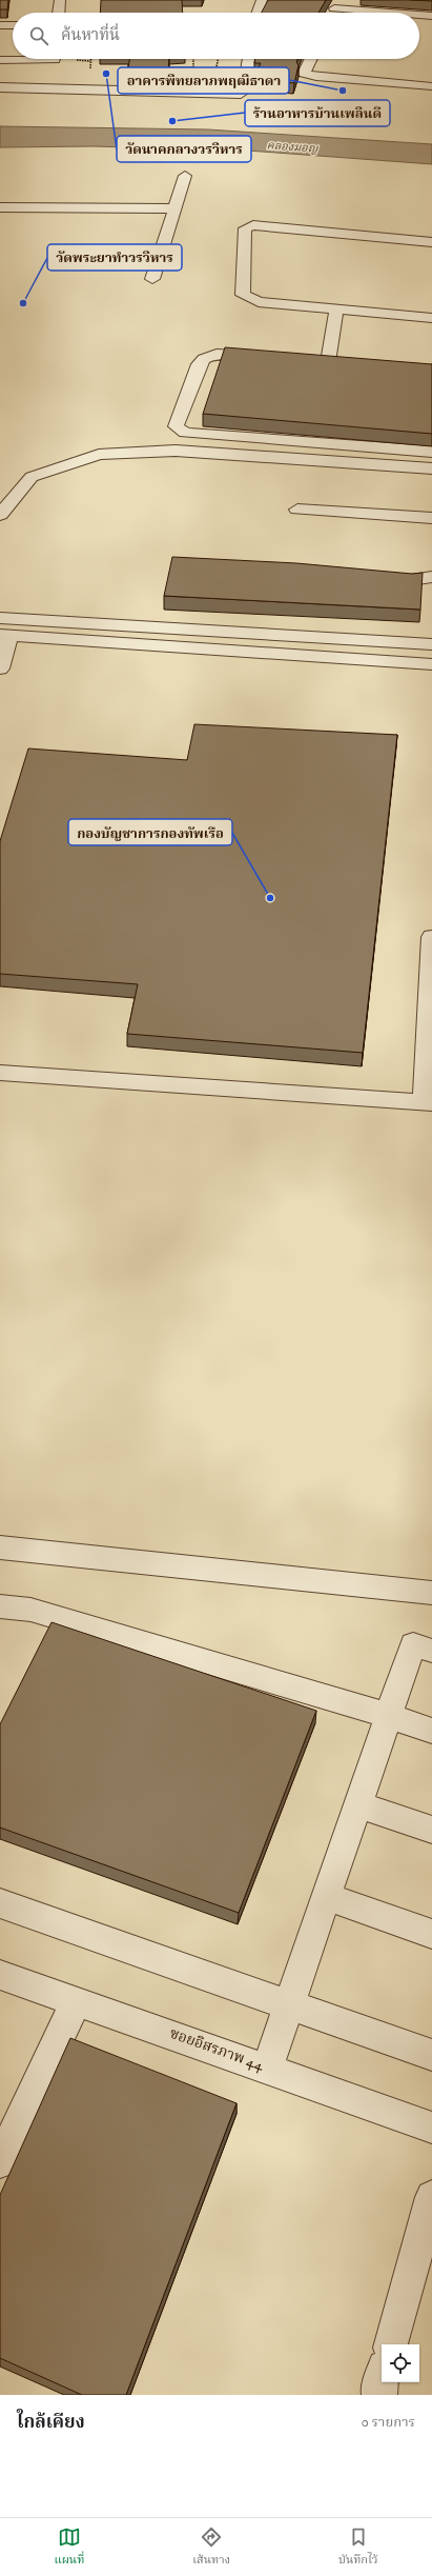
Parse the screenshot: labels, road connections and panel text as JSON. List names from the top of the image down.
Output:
{
  "streets": {
    "street": ["ซอยอิสรภาพ 44"]
  },
  "water": ["คลองมอญ"],
  "places": [
    "วัดนาคกลางวรวิหาร",
    "อาคารพิทยลาภพฤฒิธาดา",
    "ร้านอาหารบ้านเพลินดี",
    "วัดพระยาทําวรวิหาร",
    "กองบัญชาการกองทัพเรือ"
  ],
  "page": {
    "search": "ค้นหาที่นี่",
    "heading": ["ใกล้เคียง", "0 รายการ"],
    "nav": ["แผนที่", "เส้นทาง", "บันทึกไว้"]
  }
}
